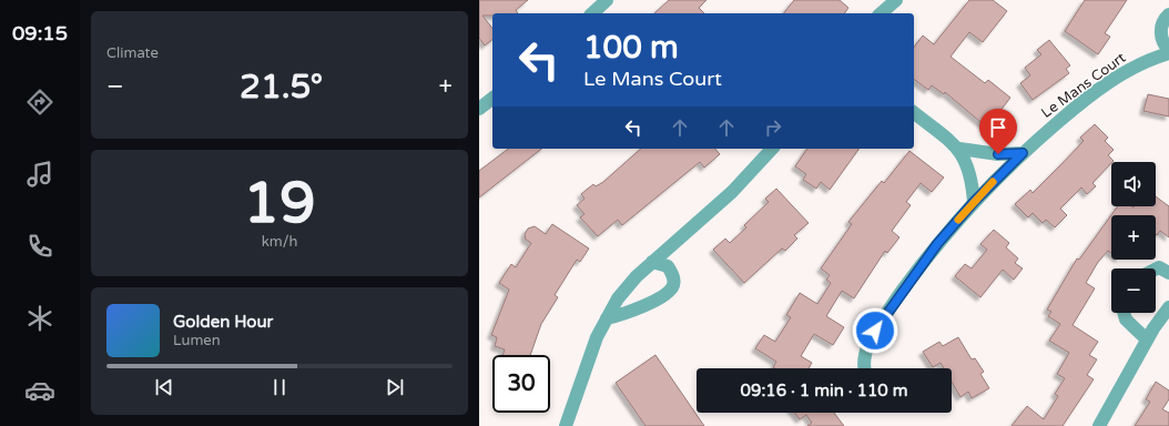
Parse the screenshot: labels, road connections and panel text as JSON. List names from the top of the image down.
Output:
{
  "streets": {
    "street": ["Le Mans Court"]
  },
  "page": {
    "tabs": "09:15",
    "tile": [
      "Climate",
      ["19", "km/h"]
    ],
    "turn": ["100 m", "Le Mans Court"],
    "heat": ["−", "21.5°", "+"],
    "map_buttons": ["+", "−"],
    "song": ["Golden Hour", "Lumen"],
    "limit": "30",
    "trip": "09:16 · 1 min · 110 m"
  }
}
